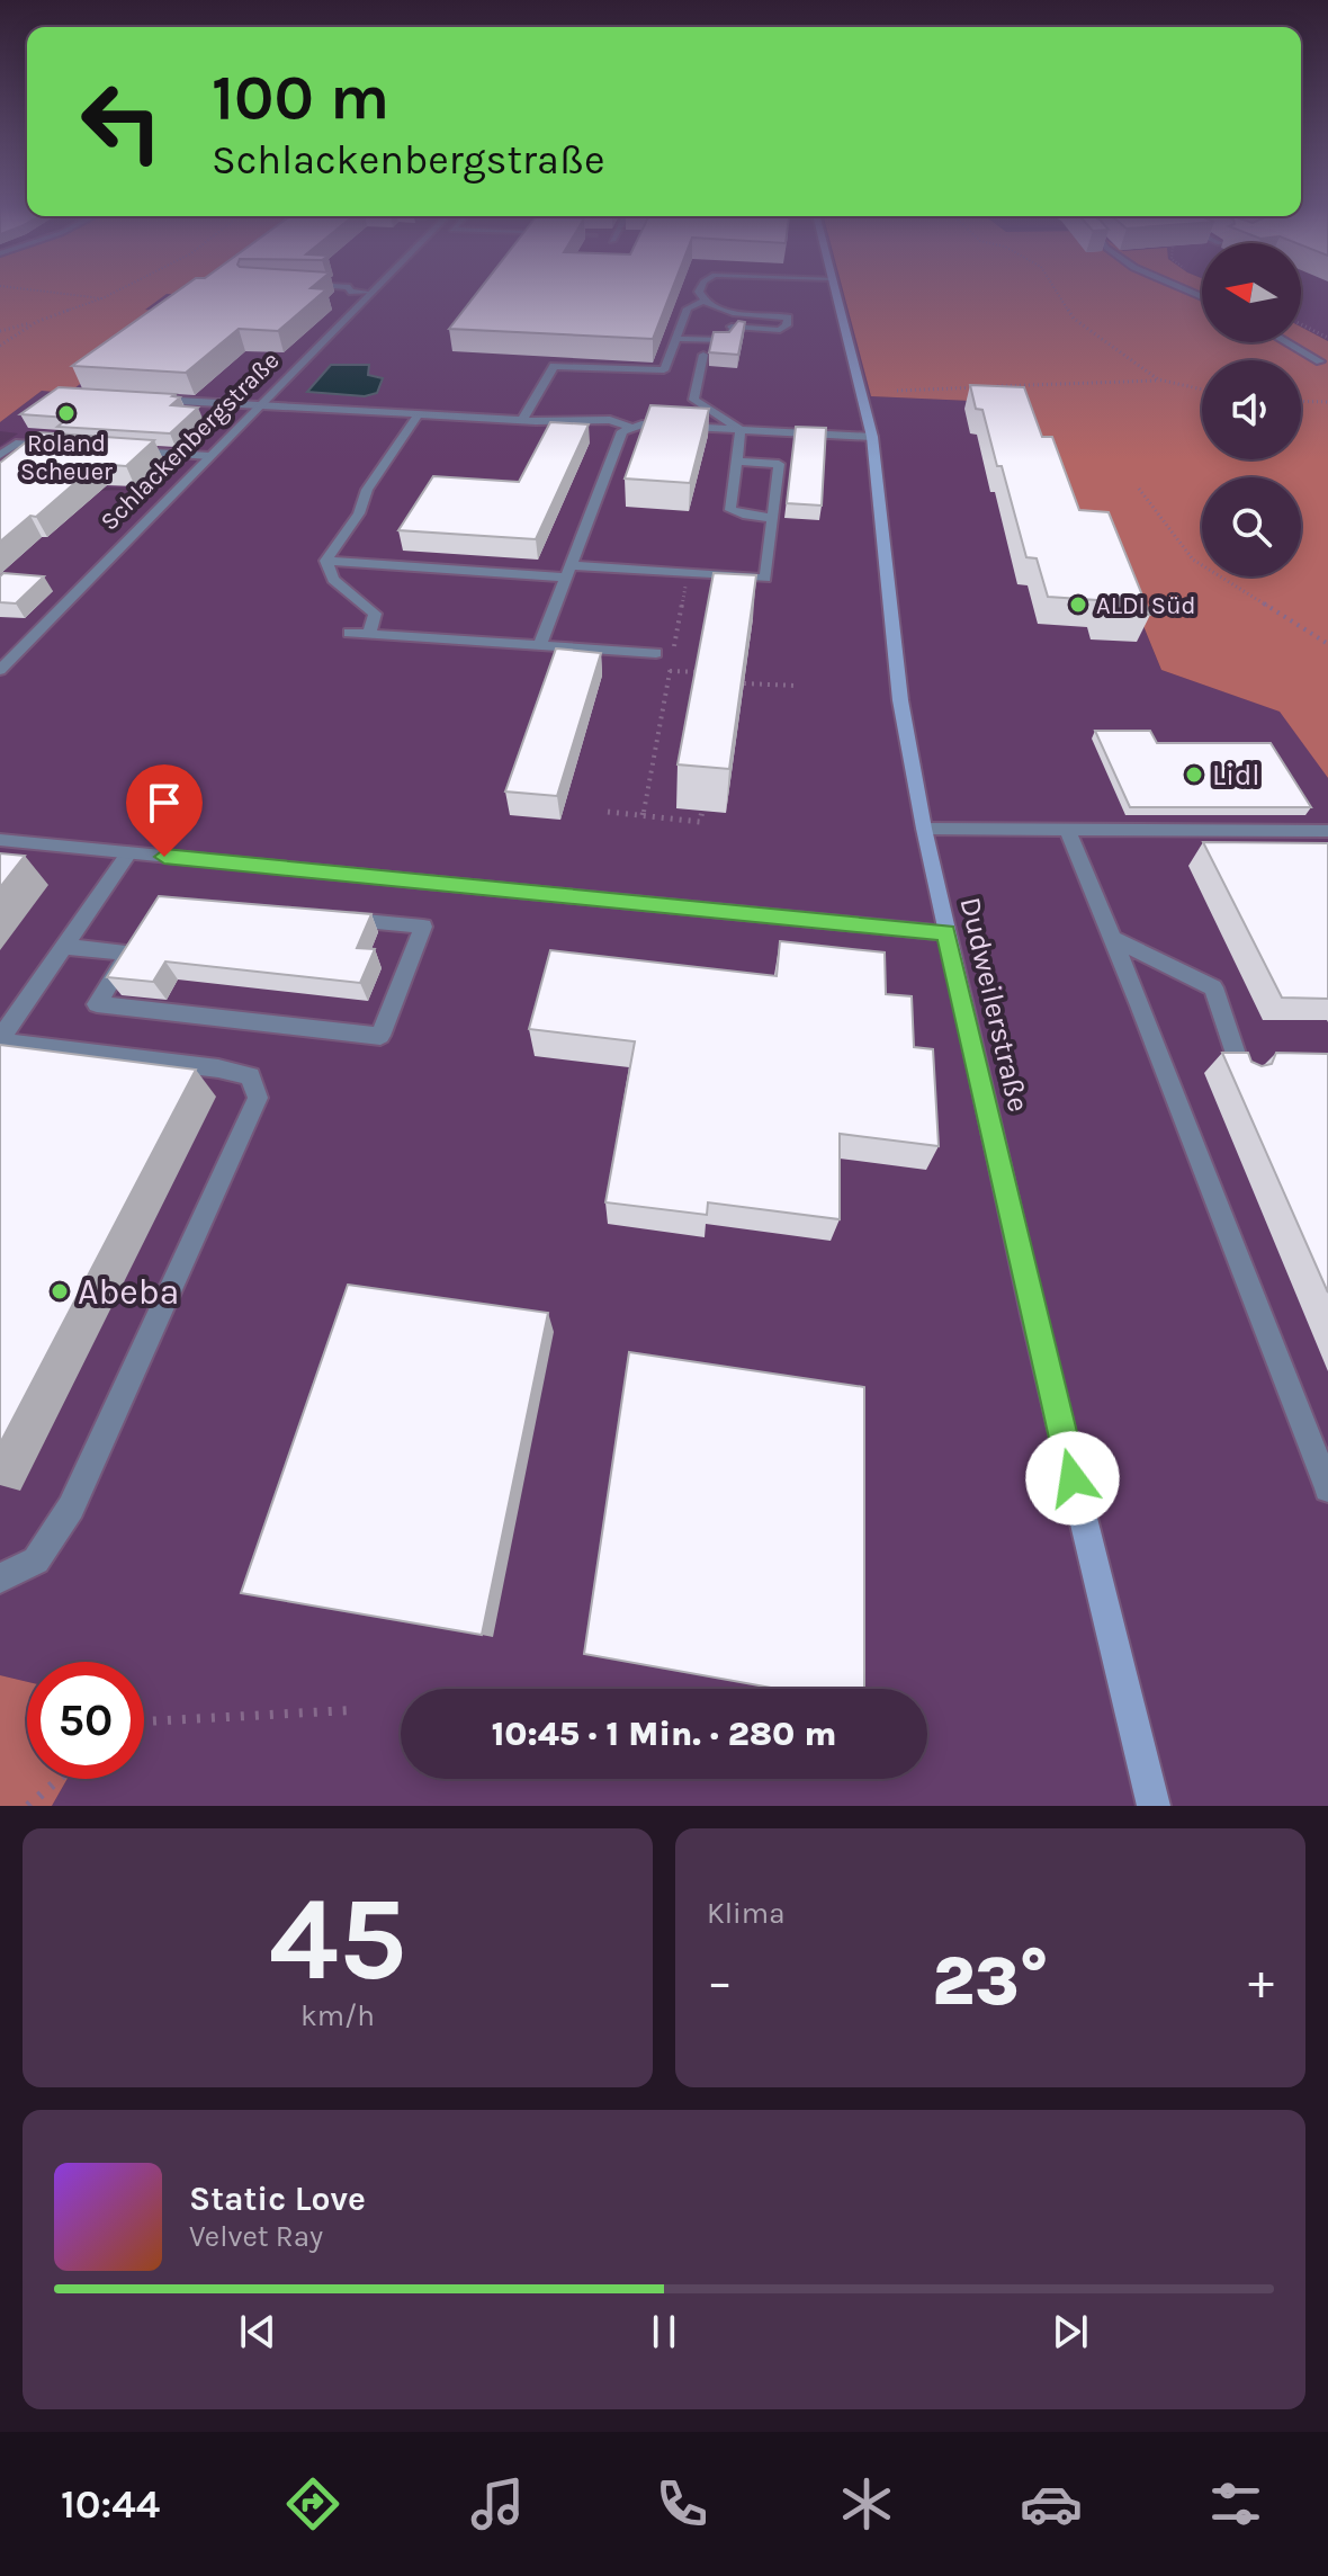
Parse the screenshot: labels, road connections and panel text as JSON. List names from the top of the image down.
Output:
{
  "streets": {
    "main road": ["Dudweilerstraße"],
    "street": ["Schlackenbergstraße"]
  },
  "places": [
    "Roland Scheuer",
    "ALDI Süd",
    "Lidl",
    "Abeba"
  ],
  "north": "left",
  "page": {
    "turn": ["100 m", "Schlackenbergstraße"],
    "limit": "50",
    "trip": "10:45 · 1 Min. · 280 m",
    "tile": [
      ["45", "km/h"],
      "Klima"
    ],
    "heat": ["−", "23°", "+"],
    "song": ["Static Love", "Velvet Ray"],
    "tabs": "10:44"
  }
}
